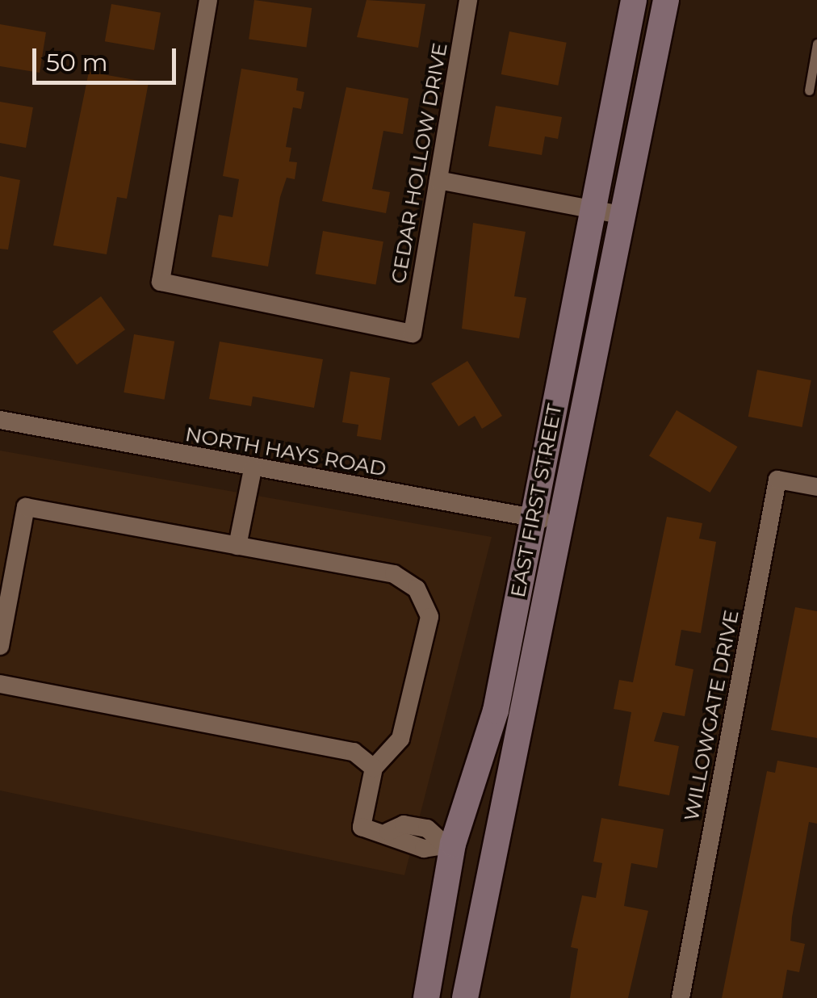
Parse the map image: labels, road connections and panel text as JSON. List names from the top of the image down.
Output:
{
  "streets": {
    "main road": ["EAST FIRST STREET"],
    "street": ["CEDAR HOLLOW DRIVE", "NORTH HAYS ROAD", "WILLOWGATE DRIVE"]
  },
  "crossings": [
    ["NORTH HAYS ROAD", "EAST FIRST STREET"]
  ],
  "scale_bar": "50 m"
}
